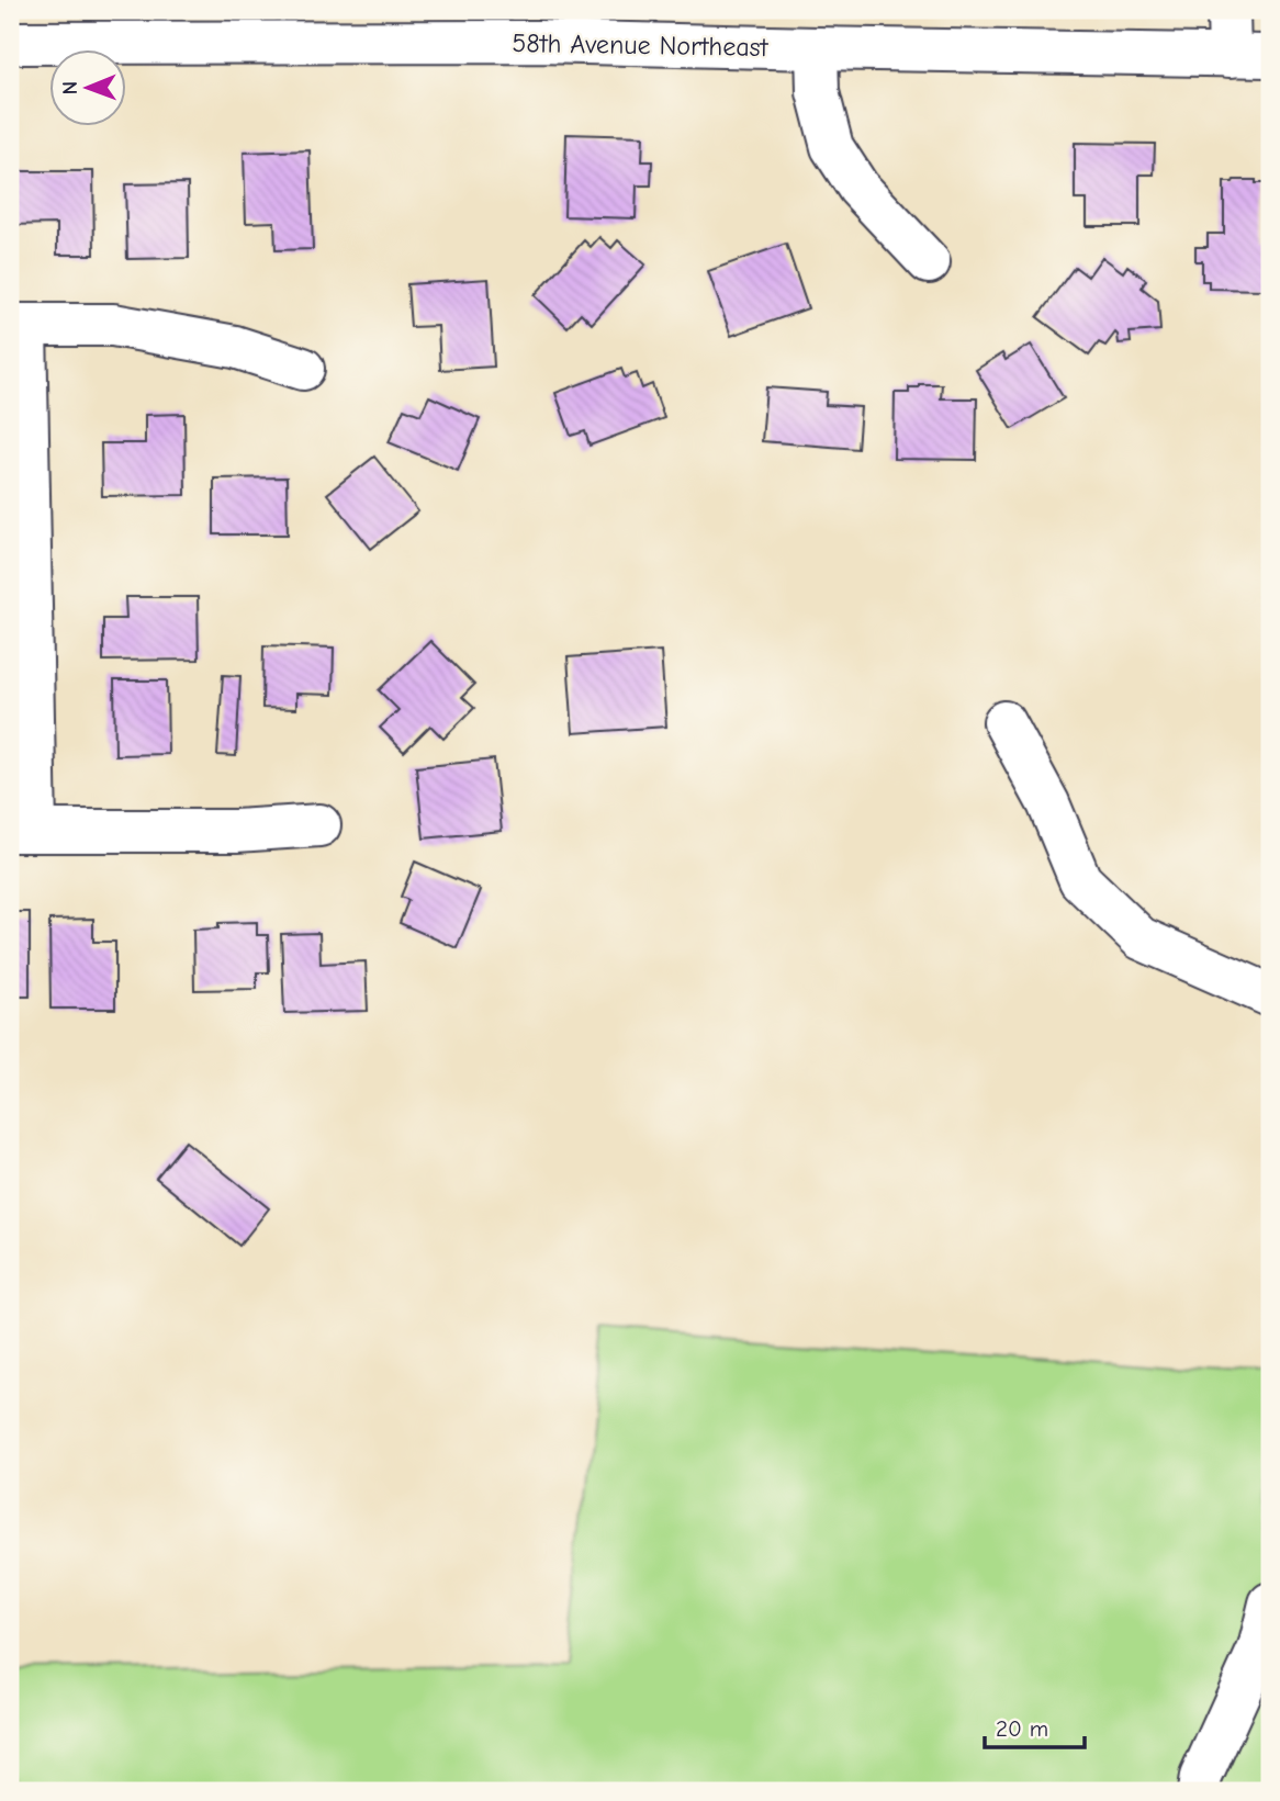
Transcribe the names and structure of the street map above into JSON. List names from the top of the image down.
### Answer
{
  "streets": {
    "street": ["58th Avenue Northeast"]
  },
  "scale_bar": "20 m",
  "north": "left"
}
